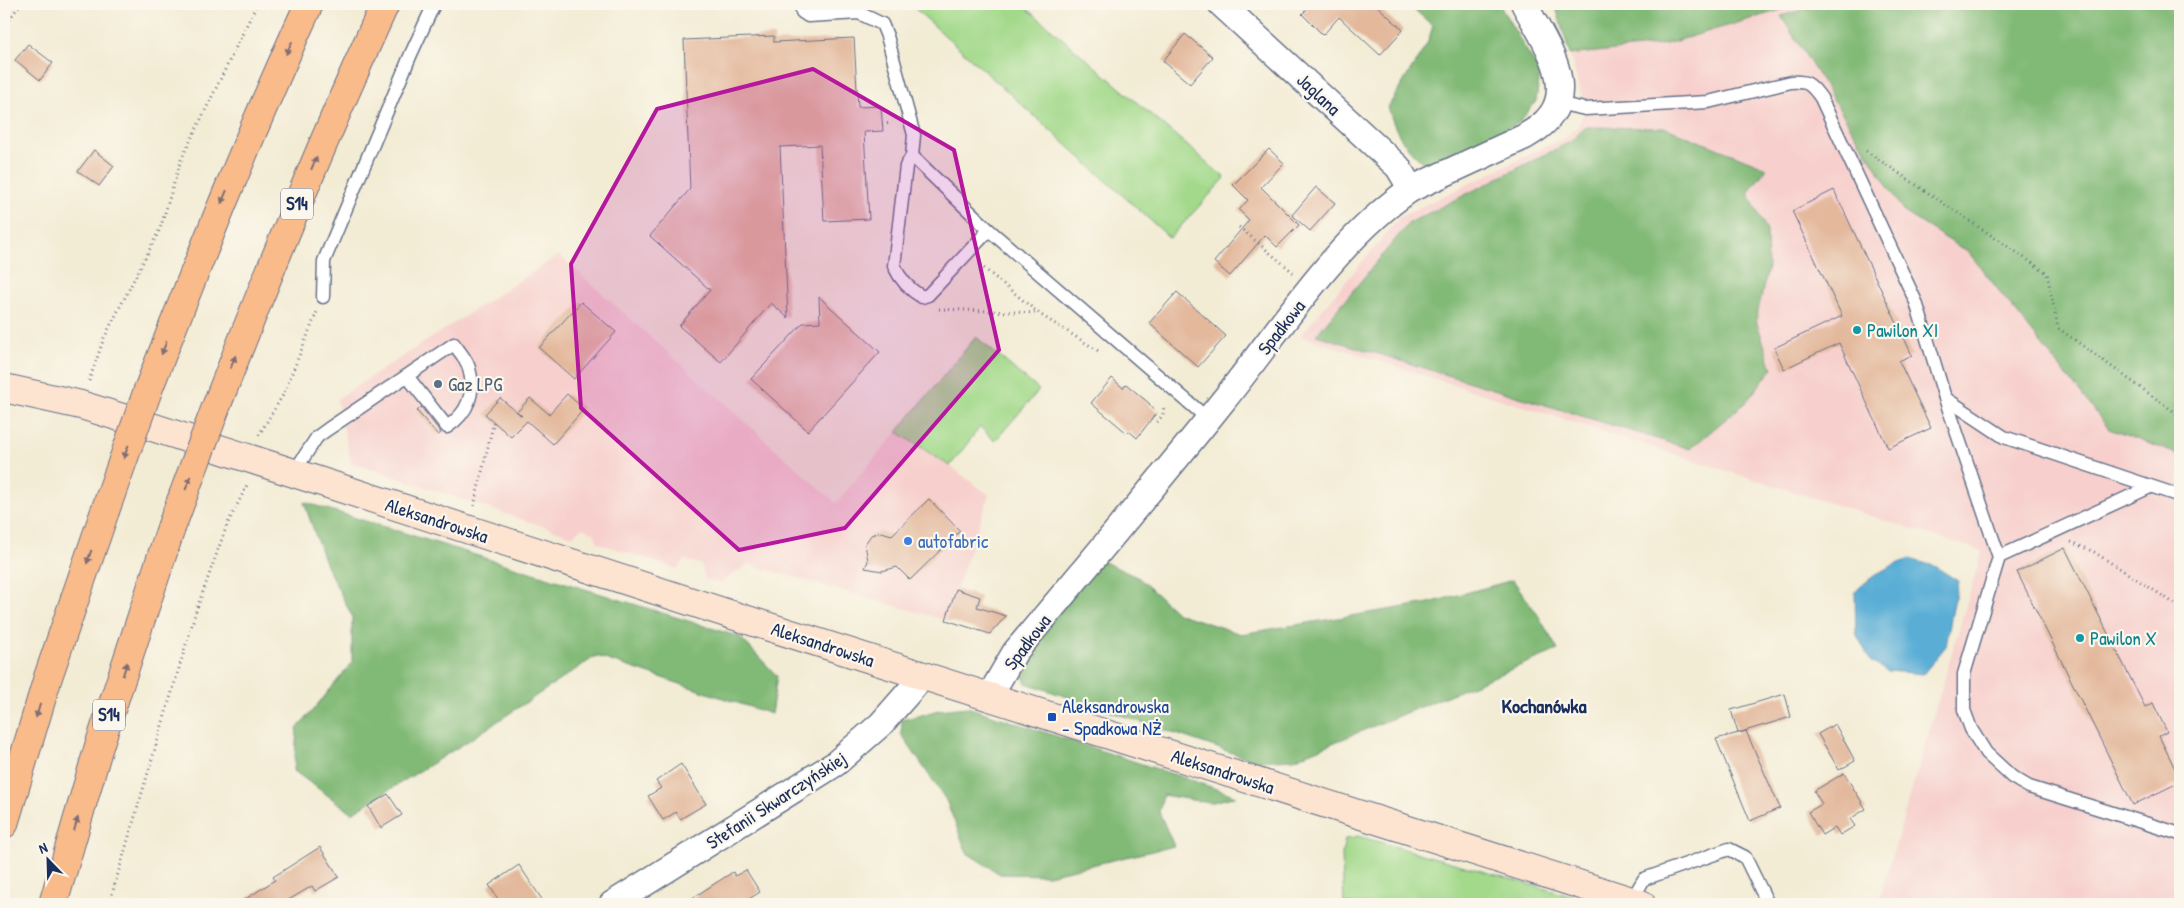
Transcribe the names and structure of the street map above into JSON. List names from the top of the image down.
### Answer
{
  "streets": {
    "highway": ["S14"],
    "main road": ["Aleksandrowska"],
    "street": ["Jaglana", "Spadkowa", "Stefanii Skwarczyńskiej"]
  },
  "crossings": [
    ["Jaglana", "Spadkowa"],
    ["Spadkowa", "Aleksandrowska"],
    ["Aleksandrowska", "Stefanii Skwarczyńskiej"]
  ],
  "districts": ["Kochanówka"],
  "places": {
    "other": [
      "Pawilon XI",
      "Gaz LPG",
      "autofabric",
      "Pawilon X"
    ],
    "transit": ["Aleksandrowska - Spadkowa NŻ"]
  },
  "north": "top left"
}
